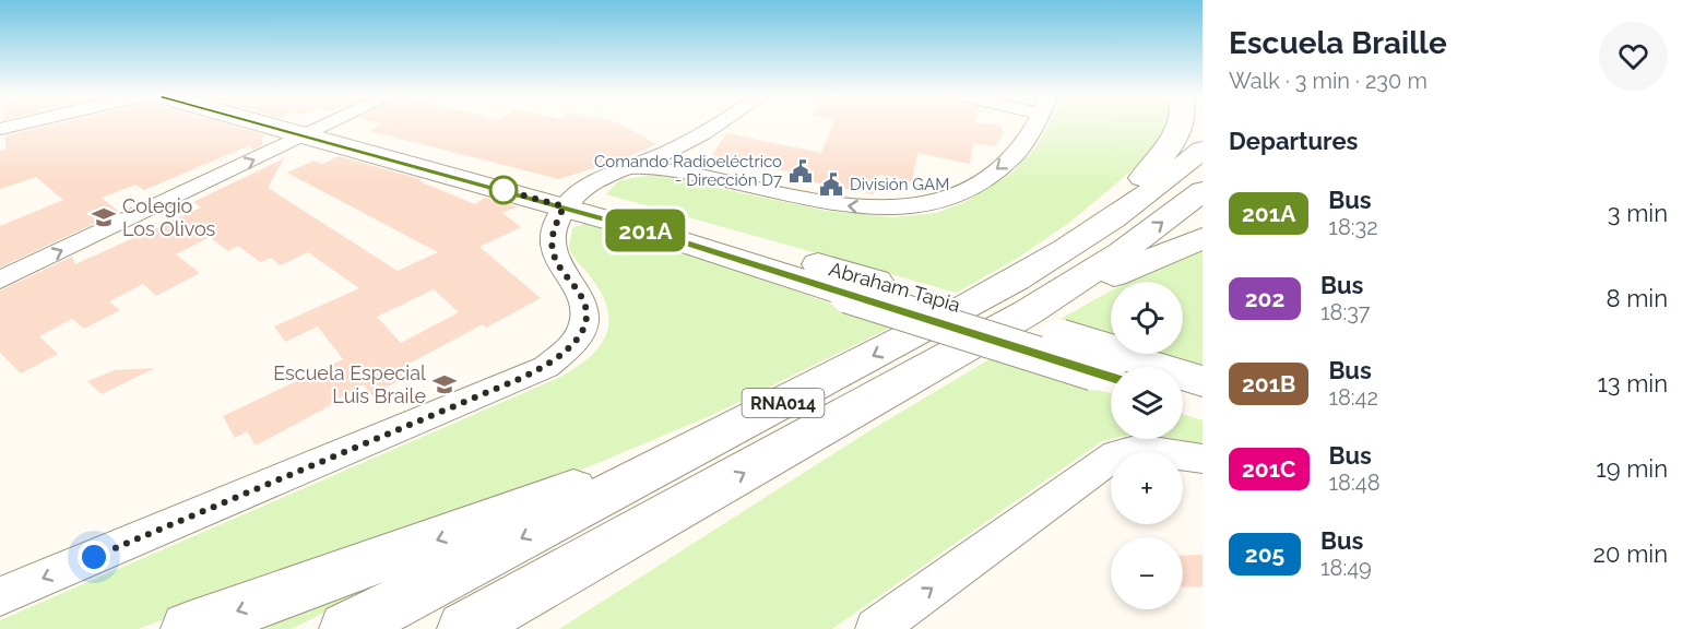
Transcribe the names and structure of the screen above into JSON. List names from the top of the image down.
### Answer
{
  "streets": {
    "main road": ["Abraham Tapia", "RNA014"]
  },
  "places": {
    "public building": ["Comando Radioeléctrico - Dirección D7", "División GAM"],
    "school or university": ["Colegio Los Olivos", "Escuela Especial Luis Braile"]
  },
  "lines": ["bus line 201A"],
  "page": {
    "on_map": "201A",
    "heading": [
      ["Escuela Braille", "Walk · 3 min · 230 m"],
      "Departures"
    ],
    "list": [
      {
        "mark": "201A",
        "name": "Bus",
        "note": "18:32",
        "value": "3 min"
      },
      {
        "mark": "202",
        "name": "Bus",
        "note": "18:37",
        "value": "8 min"
      },
      {
        "mark": "201B",
        "name": "Bus",
        "note": "18:42",
        "value": "13 min"
      },
      {
        "mark": "201C",
        "name": "Bus",
        "note": "18:48",
        "value": "19 min"
      },
      {
        "mark": "205",
        "name": "Bus",
        "note": "18:49",
        "value": "20 min"
      }
    ],
    "map_buttons": ["+", "−"]
  }
}
